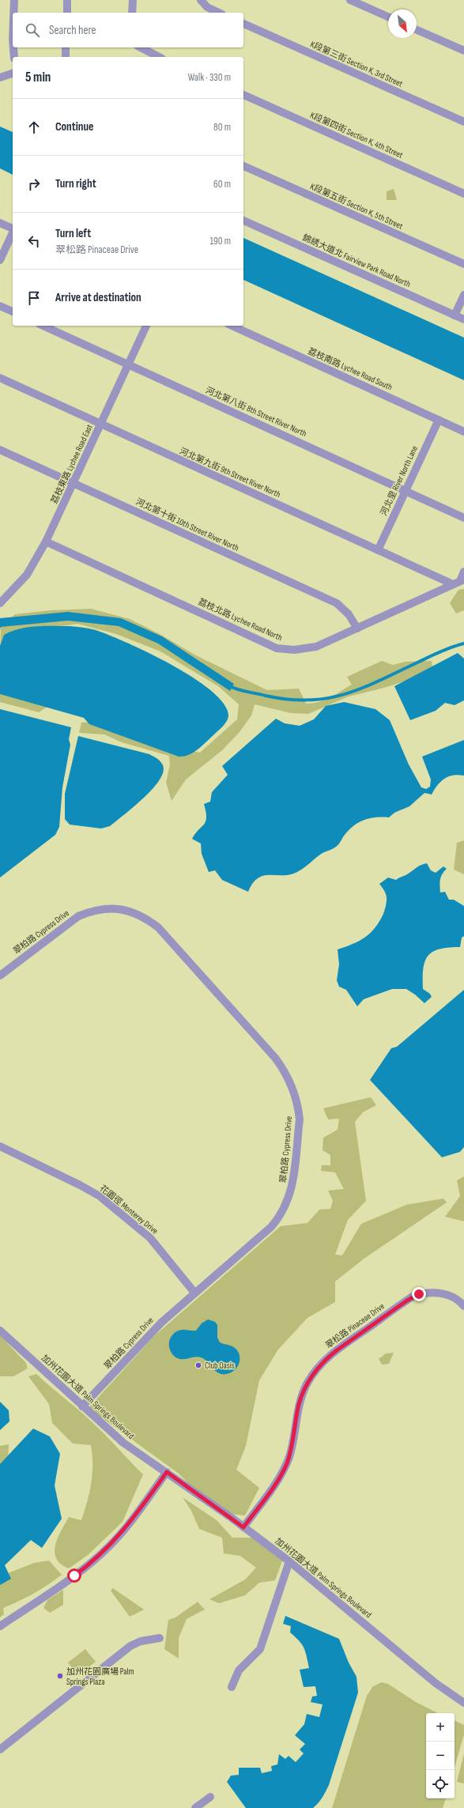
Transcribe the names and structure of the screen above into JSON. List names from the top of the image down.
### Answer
{
  "streets": {
    "street": [
      "K段第三街 Section K, 3rd Street",
      "K段第四街 Section K, 4th Street",
      "K段第五街 Section K, 5th Street",
      "錦綉大道北 Fairview Park Road North",
      "荔枝南路 Lychee Road South",
      "河北第八街 8th Street River North",
      "荔枝東路 Lychee Road East",
      "河北第九街 9th Street River North",
      "河北里 River North Lane",
      "河北第十街 10th Street River North",
      "荔枝北路 Lychee Road North",
      "翠柏路 Cypress Drive",
      "花園徑 Monterey Drive",
      "翠松路 Pinaceae Drive",
      "加州花園大道 Palm Springs Boulevard"
    ]
  },
  "crossings": [
    ["荔枝南路 Lychee Road South", "河北里 River North Lane"],
    ["河北第八街 8th Street River North", "荔枝東路 Lychee Road East"],
    ["河北第八街 8th Street River North", "河北里 River North Lane"],
    ["荔枝東路 Lychee Road East", "河北第九街 9th Street River North"],
    ["荔枝東路 Lychee Road East", "河北第十街 10th Street River North"],
    ["荔枝東路 Lychee Road East", "荔枝北路 Lychee Road North"],
    ["河北第九街 9th Street River North", "河北里 River North Lane"],
    ["河北第九街 9th Street River North", "荔枝北路 Lychee Road North"],
    ["河北第十街 10th Street River North", "荔枝北路 Lychee Road North"],
    ["翠柏路 Cypress Drive", "花園徑 Monterey Drive"],
    ["翠柏路 Cypress Drive", "加州花園大道 Palm Springs Boulevard"],
    ["翠松路 Pinaceae Drive", "加州花園大道 Palm Springs Boulevard"]
  ],
  "places": ["Club Oasis", "加州花園廣場 Palm Springs Plaza"],
  "north": "bottom right",
  "page": {
    "search": "Search here",
    "heading": ["5 min", "Walk · 330 m"],
    "list": [
      ["Continue", "80 m"],
      ["Turn right", "60 m"],
      ["Turn left", "翠松路 Pinaceae Drive", "190 m"],
      "Arrive at destination"
    ],
    "map_buttons": ["+", "−"]
  }
}
